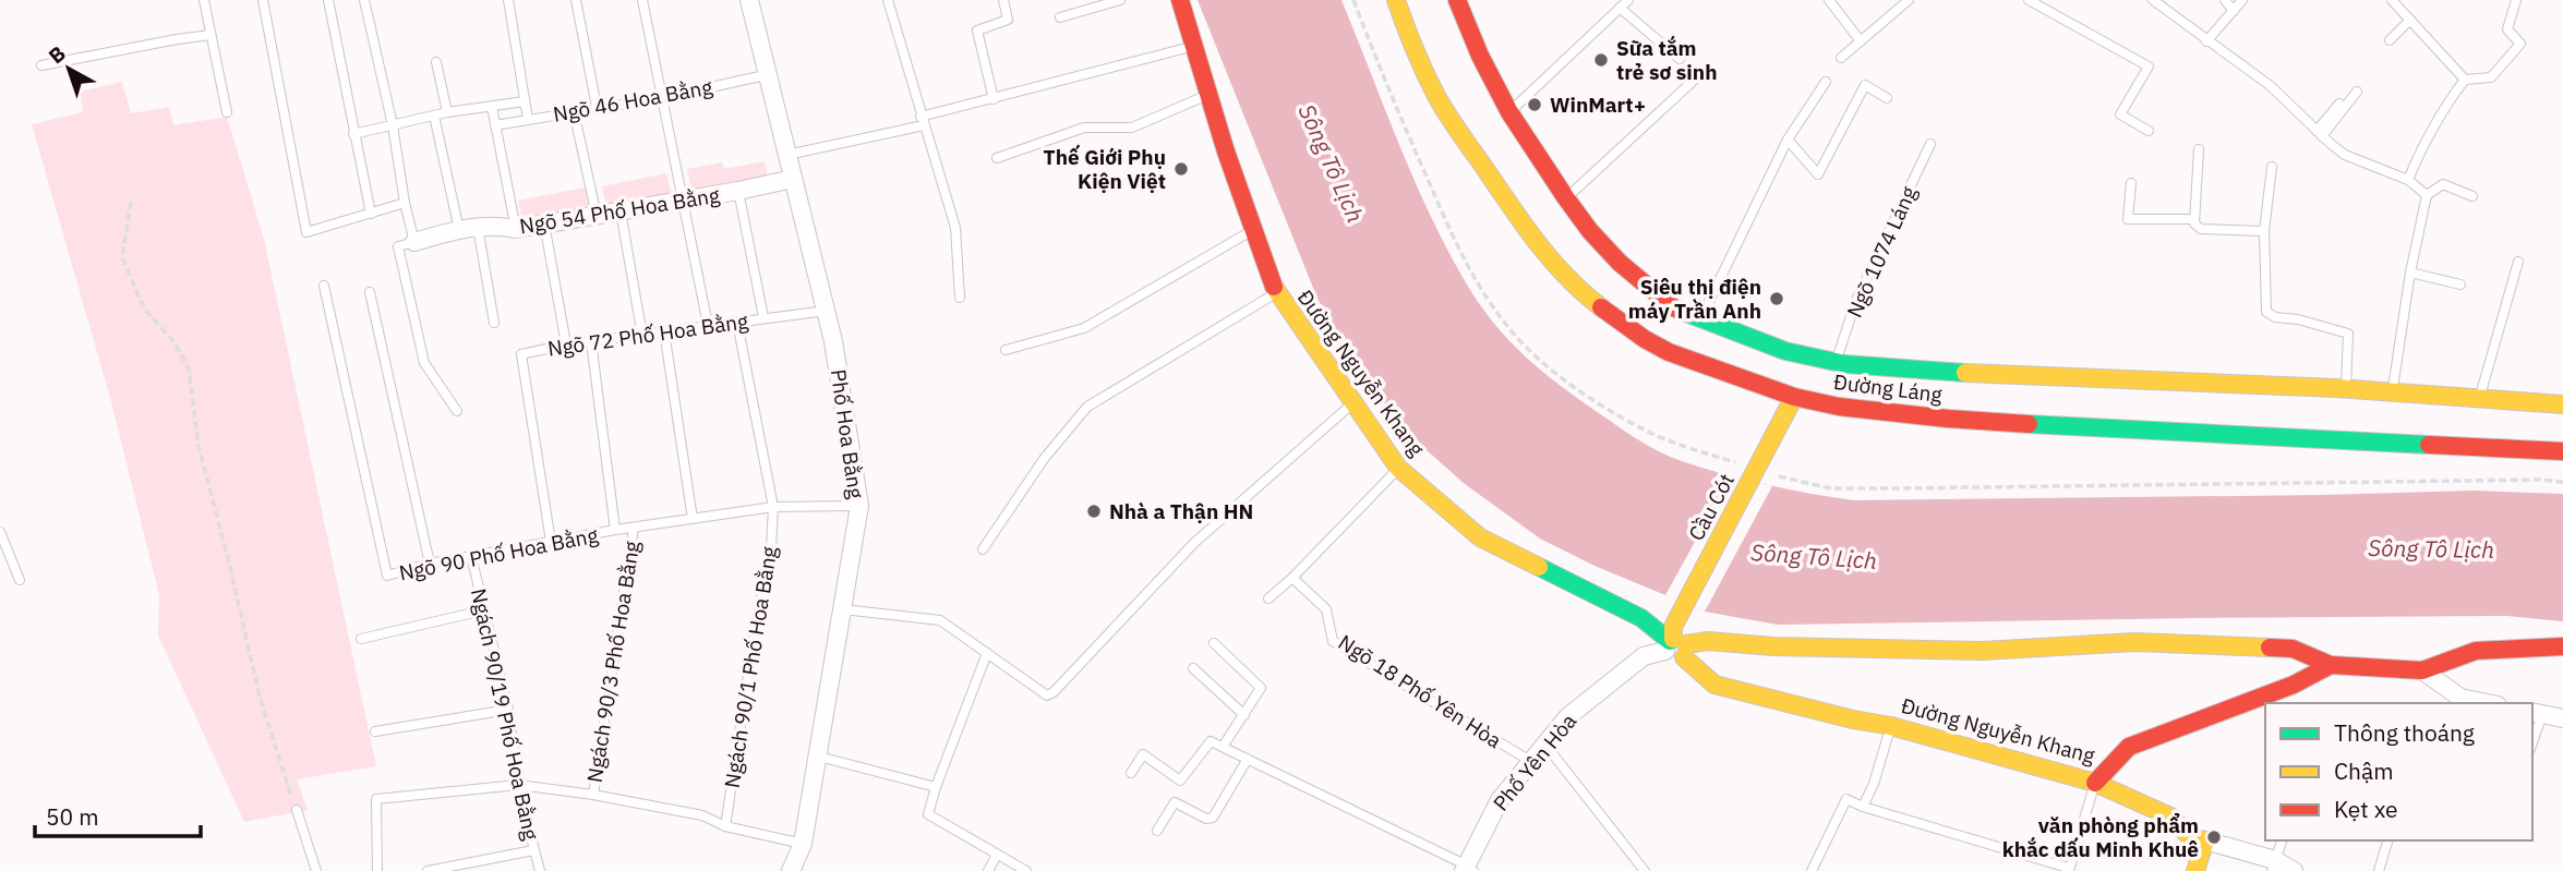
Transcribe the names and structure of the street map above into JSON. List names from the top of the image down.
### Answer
{
  "streets": {
    "main road": ["Đường Nguyễn Khang", "Đường Láng", "Cầu Cót"],
    "street": ["Ngõ 54 Phố Hoa Bằng", "Phố Hoa Bằng", "Phố Yên Hòa"],
    "lane": [
      "Ngõ 46 Hoa Bằng",
      "Ngõ 1074 Láng",
      "Ngõ 72 Phố Hoa Bằng",
      "Ngõ 90 Phố Hoa Bằng",
      "Ngách 90/3 Phố Hoa Bằng",
      "Ngách 90/1 Phố Hoa Bằng",
      "Ngõ 18 Phố Yên Hòa",
      "Ngách 90/19 Phố Hoa Bằng"
    ]
  },
  "crossings": [
    ["Ngõ 46 Hoa Bằng", "Phố Hoa Bằng"],
    ["Ngõ 54 Phố Hoa Bằng", "Phố Hoa Bằng"],
    ["Ngõ 1074 Láng", "Đường Láng"],
    ["Ngõ 72 Phố Hoa Bằng", "Phố Hoa Bằng"],
    ["Ngõ 72 Phố Hoa Bằng", "Ngõ 90 Phố Hoa Bằng"],
    ["Ngõ 72 Phố Hoa Bằng", "Ngách 90/1 Phố Hoa Bằng"],
    ["Đường Nguyễn Khang", "Cầu Cót"],
    ["Đường Nguyễn Khang", "Phố Yên Hòa"],
    ["Đường Láng", "Cầu Cót"],
    ["Phố Hoa Bằng", "Ngõ 90 Phố Hoa Bằng"],
    ["Cầu Cót", "Phố Yên Hòa"],
    ["Ngõ 90 Phố Hoa Bằng", "Ngách 90/3 Phố Hoa Bằng"],
    ["Ngõ 90 Phố Hoa Bằng", "Ngách 90/1 Phố Hoa Bằng"],
    ["Ngõ 90 Phố Hoa Bằng", "Ngách 90/19 Phố Hoa Bằng"],
    ["Ngõ 18 Phố Yên Hòa", "Phố Yên Hòa"]
  ],
  "water": ["Sông Tô Lịch"],
  "places": [
    "Sữa tắm trẻ sơ sinh",
    "WinMart+",
    "Thế Giới Phụ Kiện Việt",
    "Siêu thị điện máy Trần Anh",
    "Nhà a Thận HN",
    "văn phòng phẩm khắc dấu Minh Khuê"
  ],
  "legend": ["Thông thoáng", "Chậm", "Kẹt xe"],
  "scale_bar": "50 m",
  "north": "top left"
}
